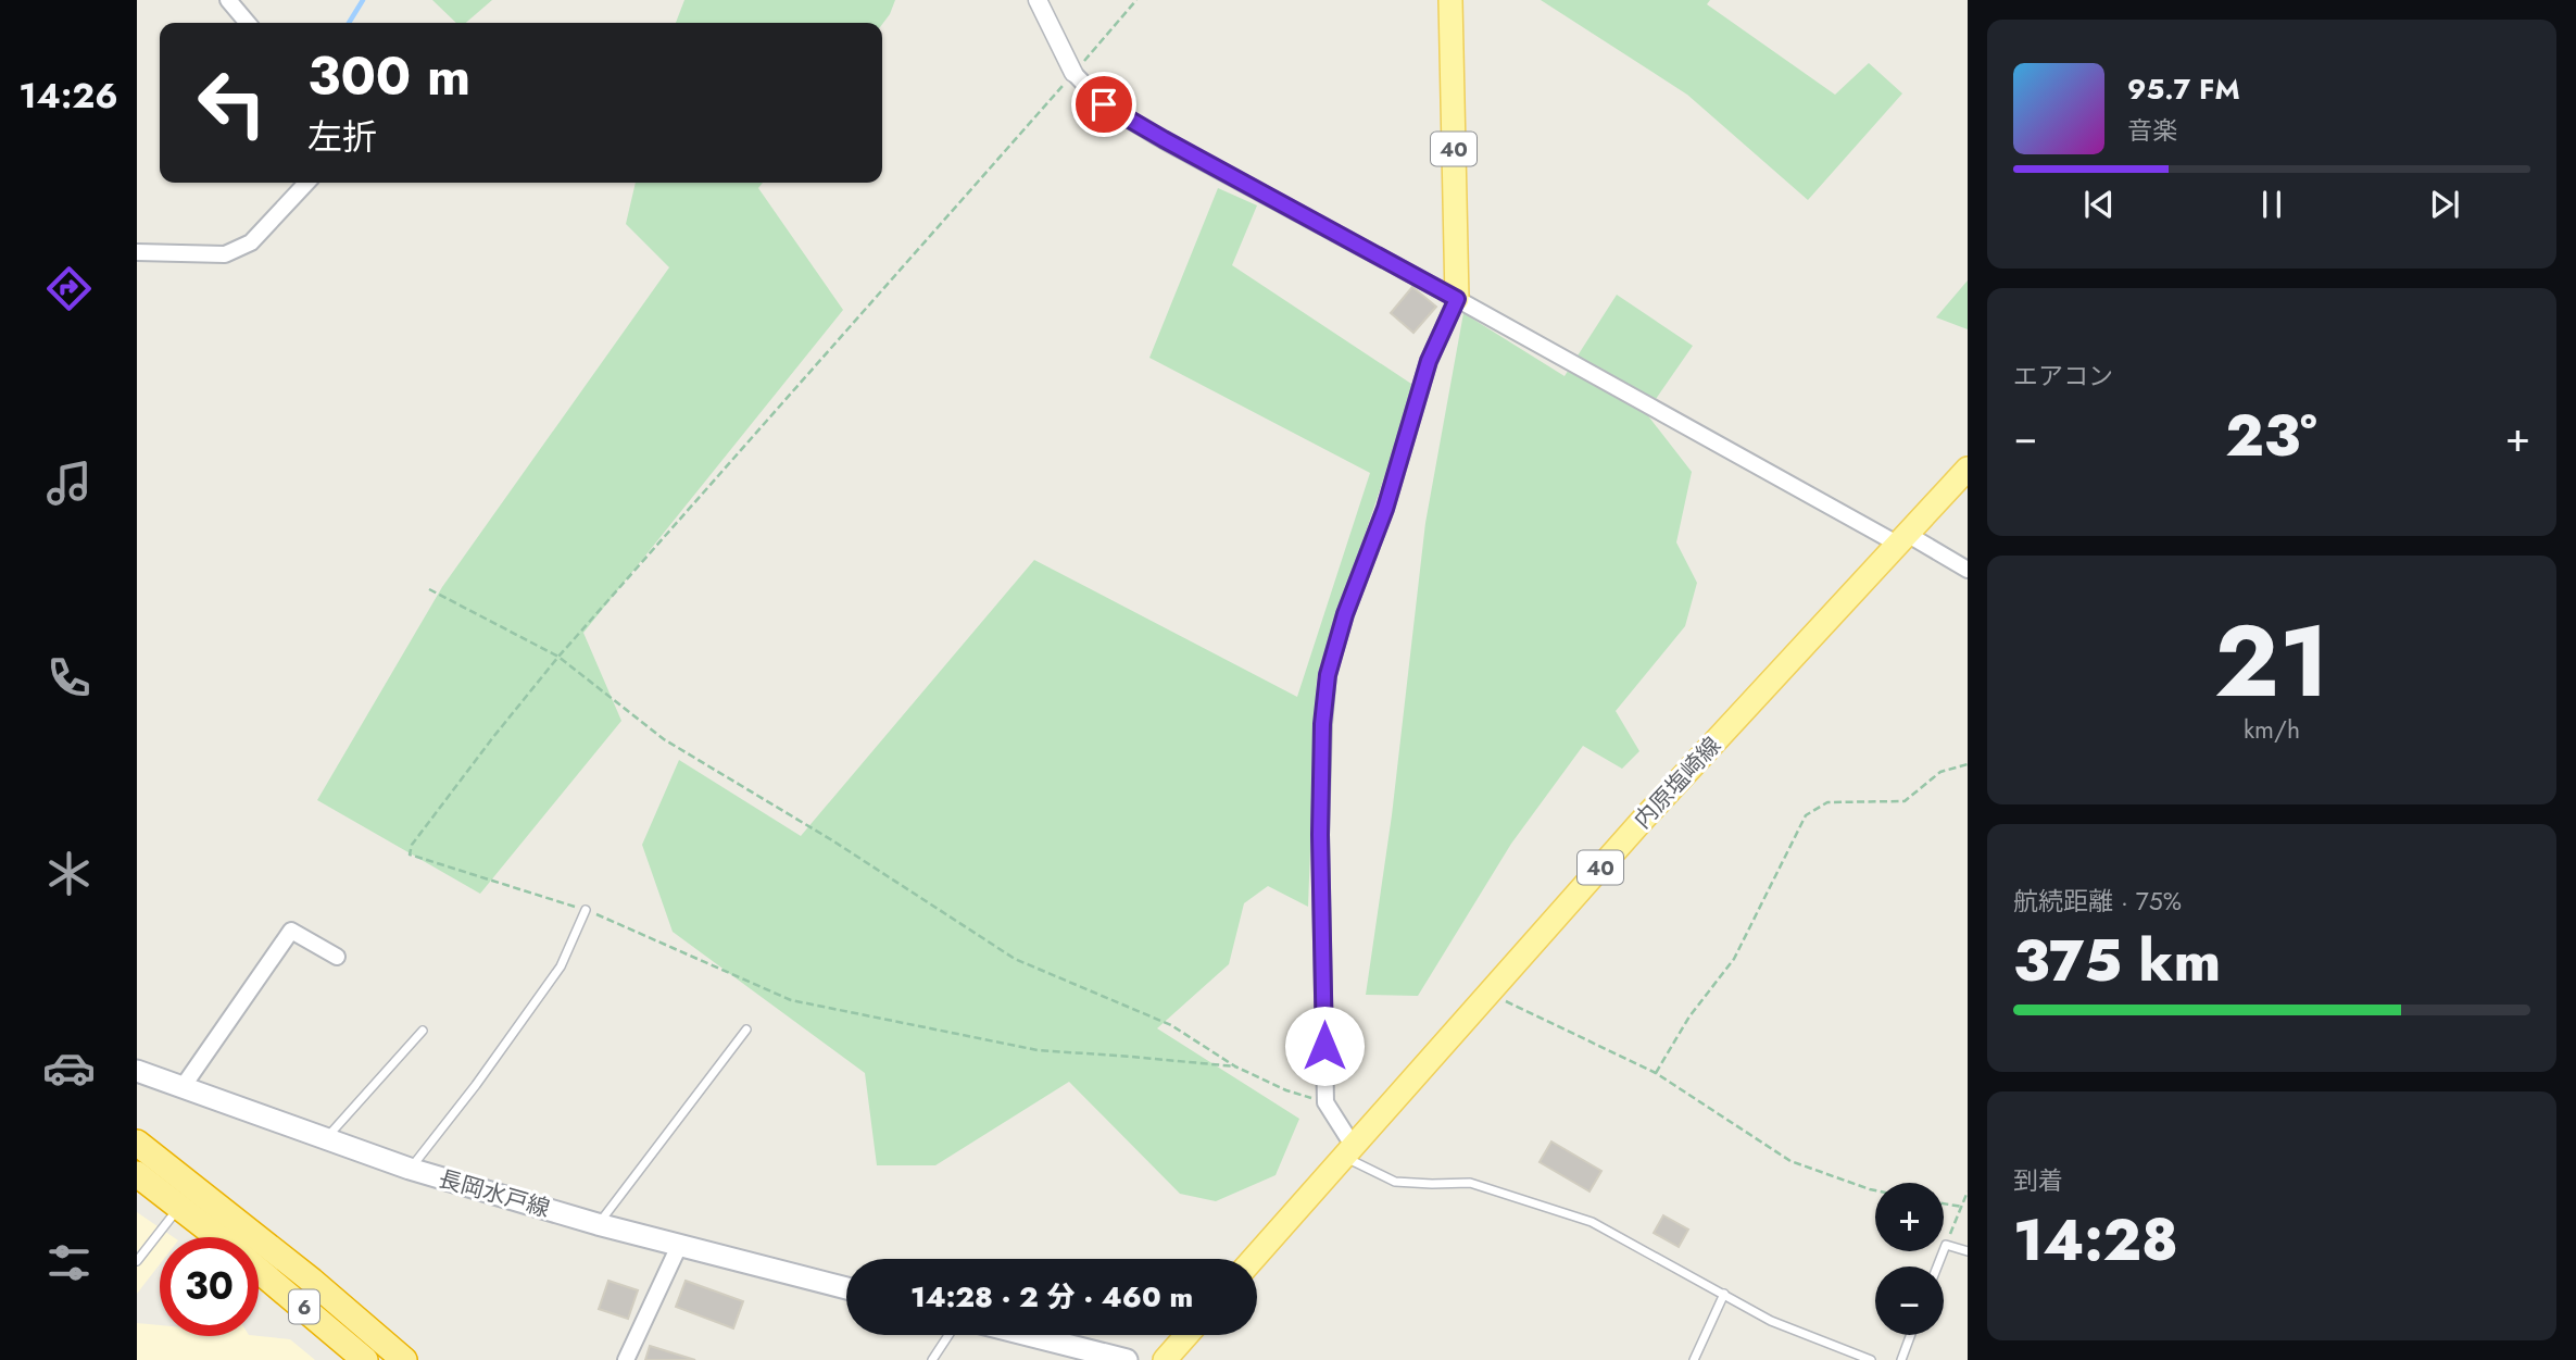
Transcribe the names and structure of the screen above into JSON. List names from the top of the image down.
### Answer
{
  "streets": {
    "highway": ["6"],
    "main road": ["40", "内原塩崎線", "長岡水戸線"]
  },
  "page": {
    "tabs": "14:26",
    "turn": ["300 m", "左折"],
    "song": ["95.7 FM", "音楽"],
    "tile": [
      "エアコン",
      ["21", "km/h"],
      ["航続距離 · 75%", "375 km"],
      ["到着", "14:28"]
    ],
    "heat": ["−", "23°", "+"],
    "map_buttons": ["+", "−"],
    "limit": "30",
    "trip": "14:28 · 2 分 · 460 m"
  }
}
